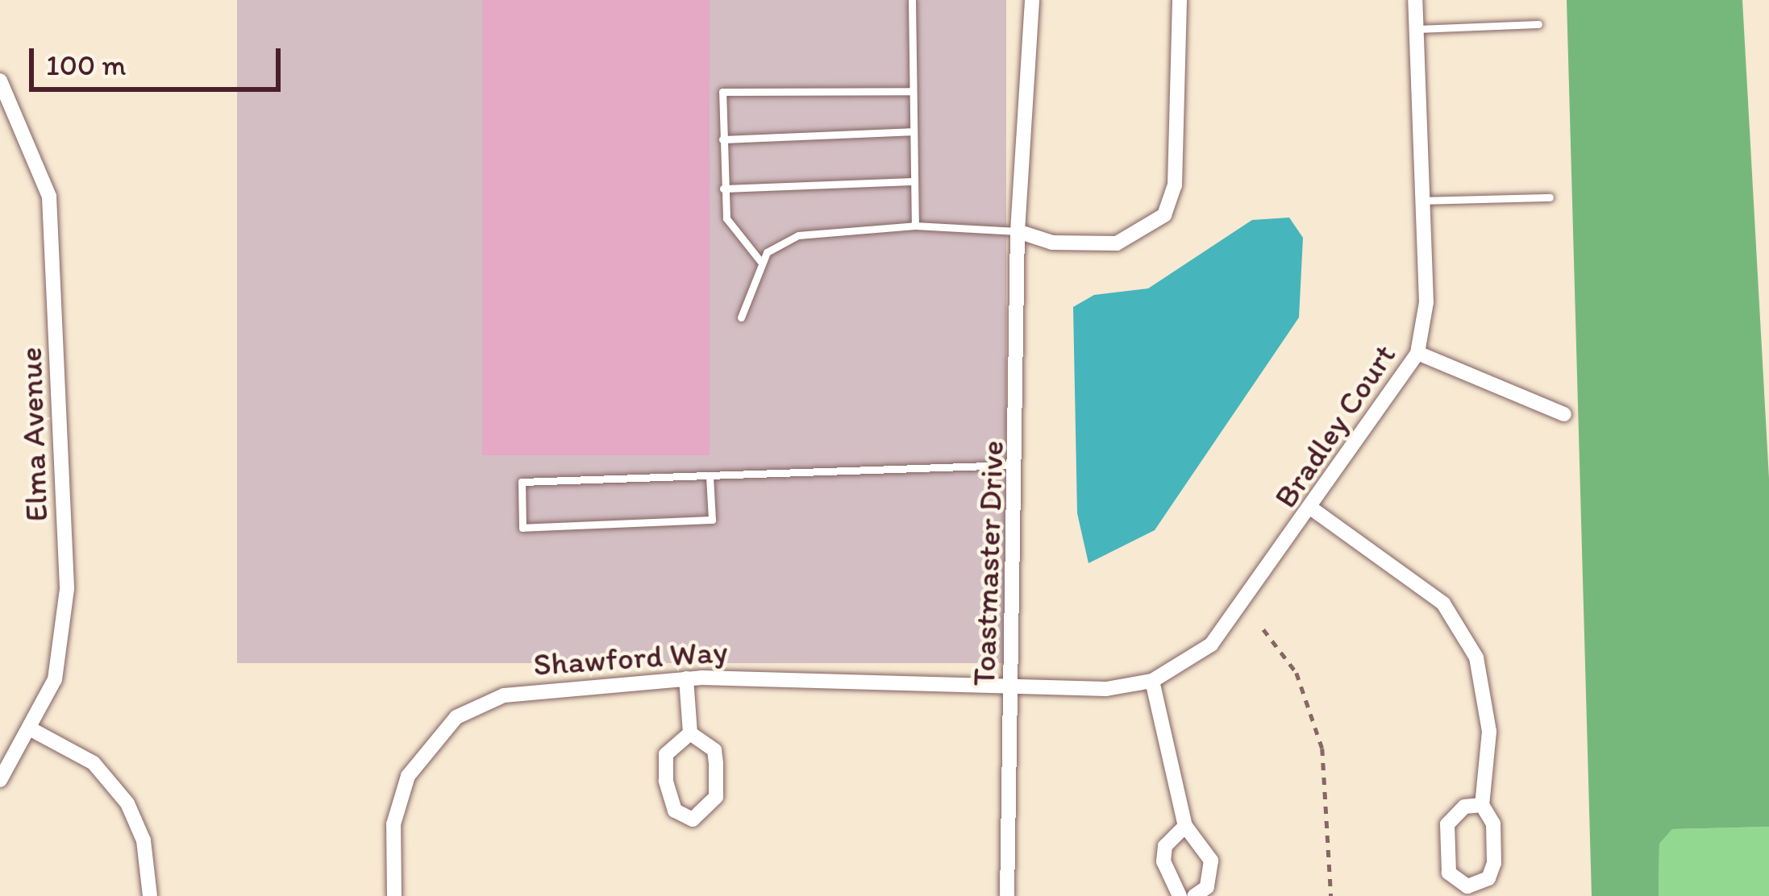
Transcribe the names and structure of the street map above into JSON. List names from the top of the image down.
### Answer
{
  "streets": {
    "street": [
      "Bradley Court",
      "Elma Avenue",
      "Toastmaster Drive",
      "Shawford Way"
    ]
  },
  "crossings": [
    ["Bradley Court", "Toastmaster Drive"],
    ["Bradley Court", "Shawford Way"],
    ["Toastmaster Drive", "Shawford Way"]
  ],
  "scale_bar": "100 m"
}
